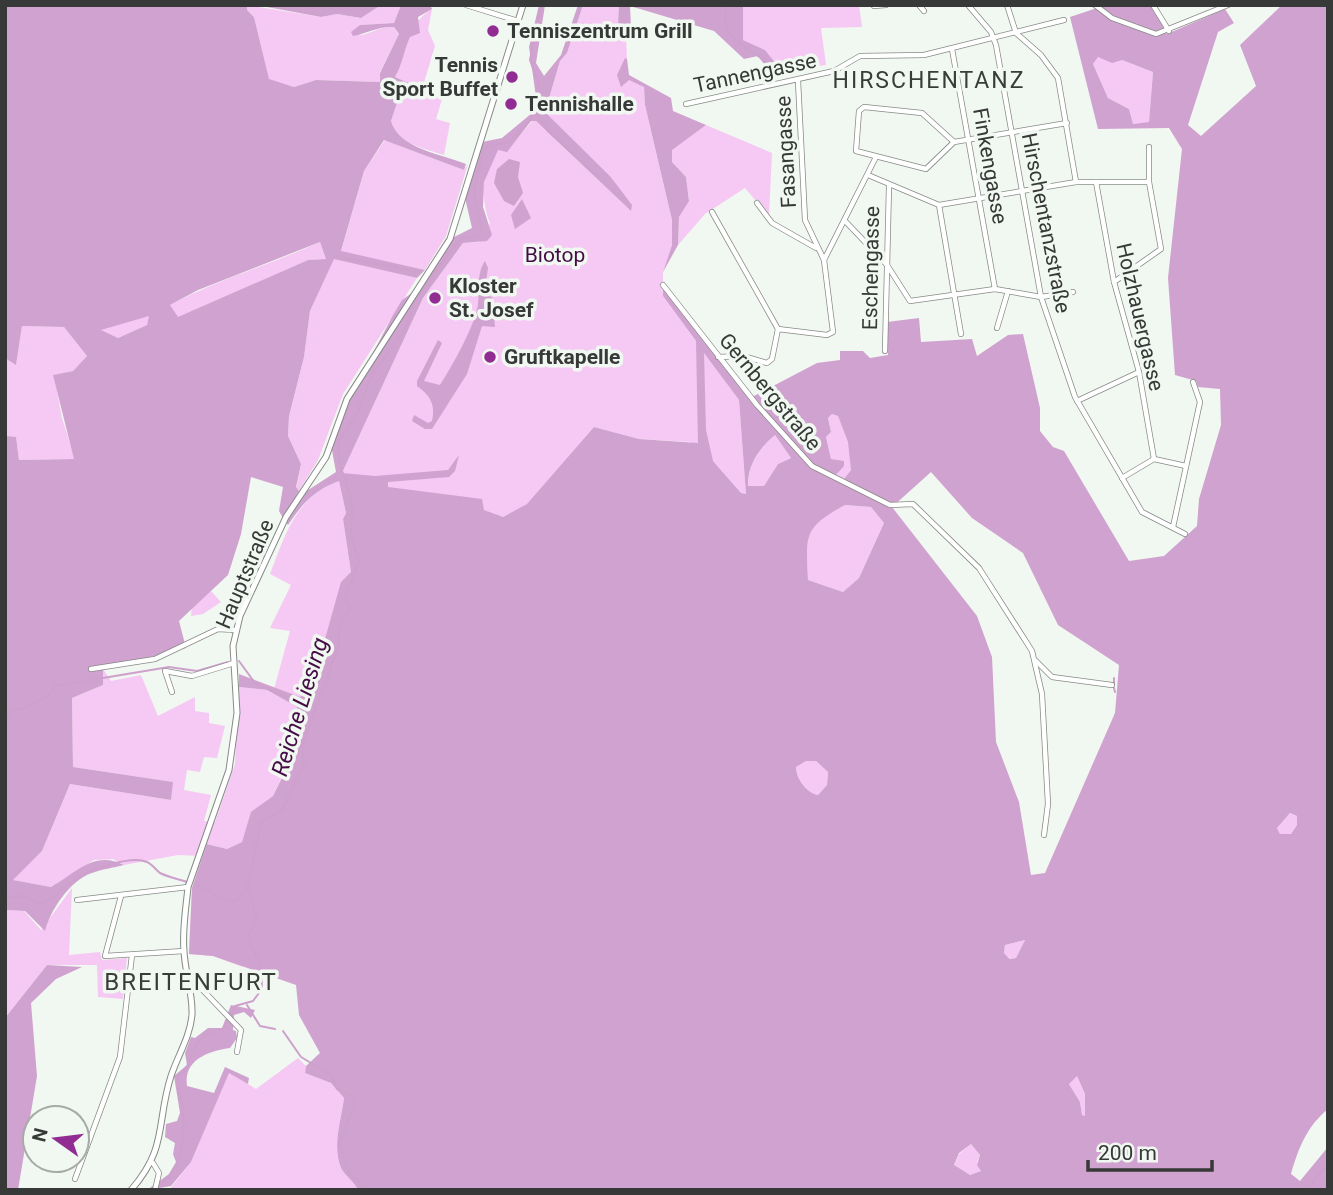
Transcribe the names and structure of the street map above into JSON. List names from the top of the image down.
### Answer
{
  "streets": {
    "main road": ["Hauptstraße"],
    "street": [
      "Tannengasse",
      "Fasangasse",
      "Finkengasse",
      "Hirschentanzstraße",
      "Eschengasse",
      "Holzhauergasse",
      "Gernbergstraße"
    ]
  },
  "crossings": [
    ["Tannengasse", "Fasangasse"],
    ["Tannengasse", "Finkengasse"],
    ["Tannengasse", "Hirschentanzstraße"]
  ],
  "districts": ["HIRSCHENTANZ", "BREITENFURT"],
  "water": ["Reiche Liesing"],
  "parks": ["Biotop"],
  "places": [
    "Tenniszentrum Grill",
    "Tennis Sport Buffet",
    "Tennishalle",
    "Kloster St. Josef",
    "Gruftkapelle"
  ],
  "scale_bar": "200 m",
  "north": "left"
}
